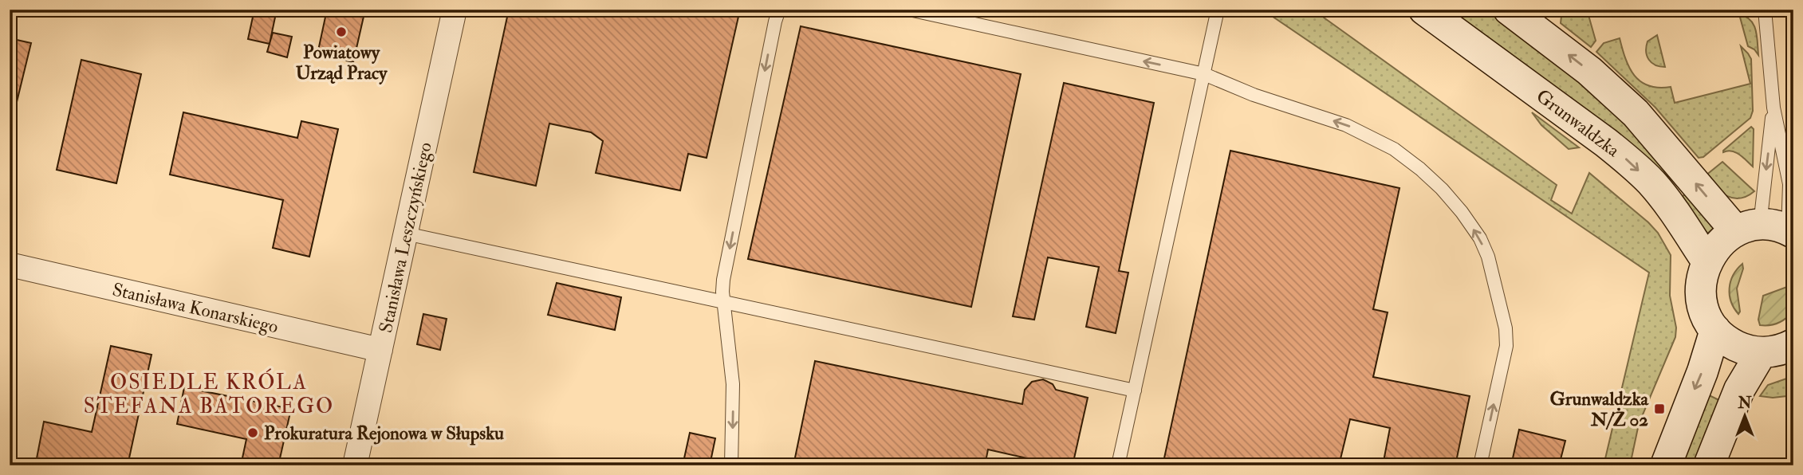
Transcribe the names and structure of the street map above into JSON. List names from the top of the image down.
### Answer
{
  "streets": {
    "street": ["Grunwaldzka", "Stanisława Leszczyńskiego", "Stanisława Konarskiego"]
  },
  "crossings": [
    ["Stanisława Leszczyńskiego", "Stanisława Konarskiego"]
  ],
  "districts": ["OSIEDLE KRÓLA STEFANA BATOREGO"],
  "places": {
    "other": ["Powiatowy Urząd Pracy", "Prokuratura Rejonowa w Słupsku"],
    "transit": ["Grunwaldzka N/Ż 02"]
  },
  "north": "top"
}
